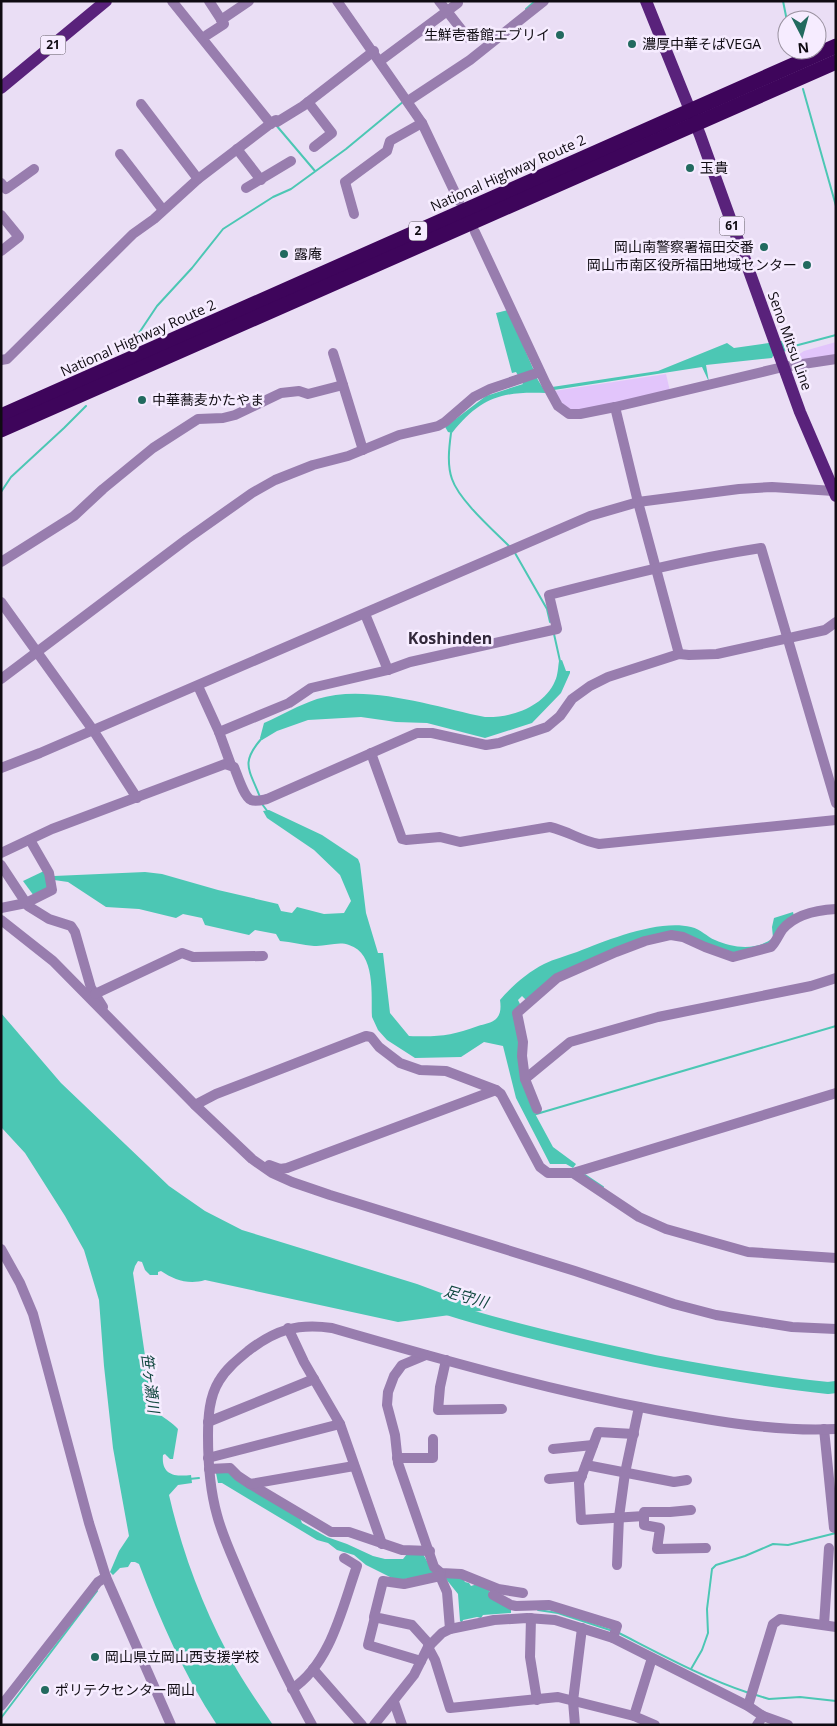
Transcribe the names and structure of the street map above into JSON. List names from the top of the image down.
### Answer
{
  "streets": {
    "highway": ["National Highway Route 2", "2"],
    "main road": ["21", "61", "Seno Mitsu Line"]
  },
  "crossings": [
    ["National Highway Route 2", "Seno Mitsu Line"]
  ],
  "districts": ["Koshinden"],
  "water": ["足守川", "笹ヶ瀬川"],
  "places": [
    "生鮮壱番館エブリイ",
    "濃厚中華そばVEGA",
    "玉貴",
    "岡山南警察署福田交番",
    "露庵",
    "岡山市南区役所福田地域センター",
    "中華蕎麦かたやま",
    "岡山県立岡山西支援学校",
    "ポリテクセンター岡山"
  ],
  "north": "bottom"
}
